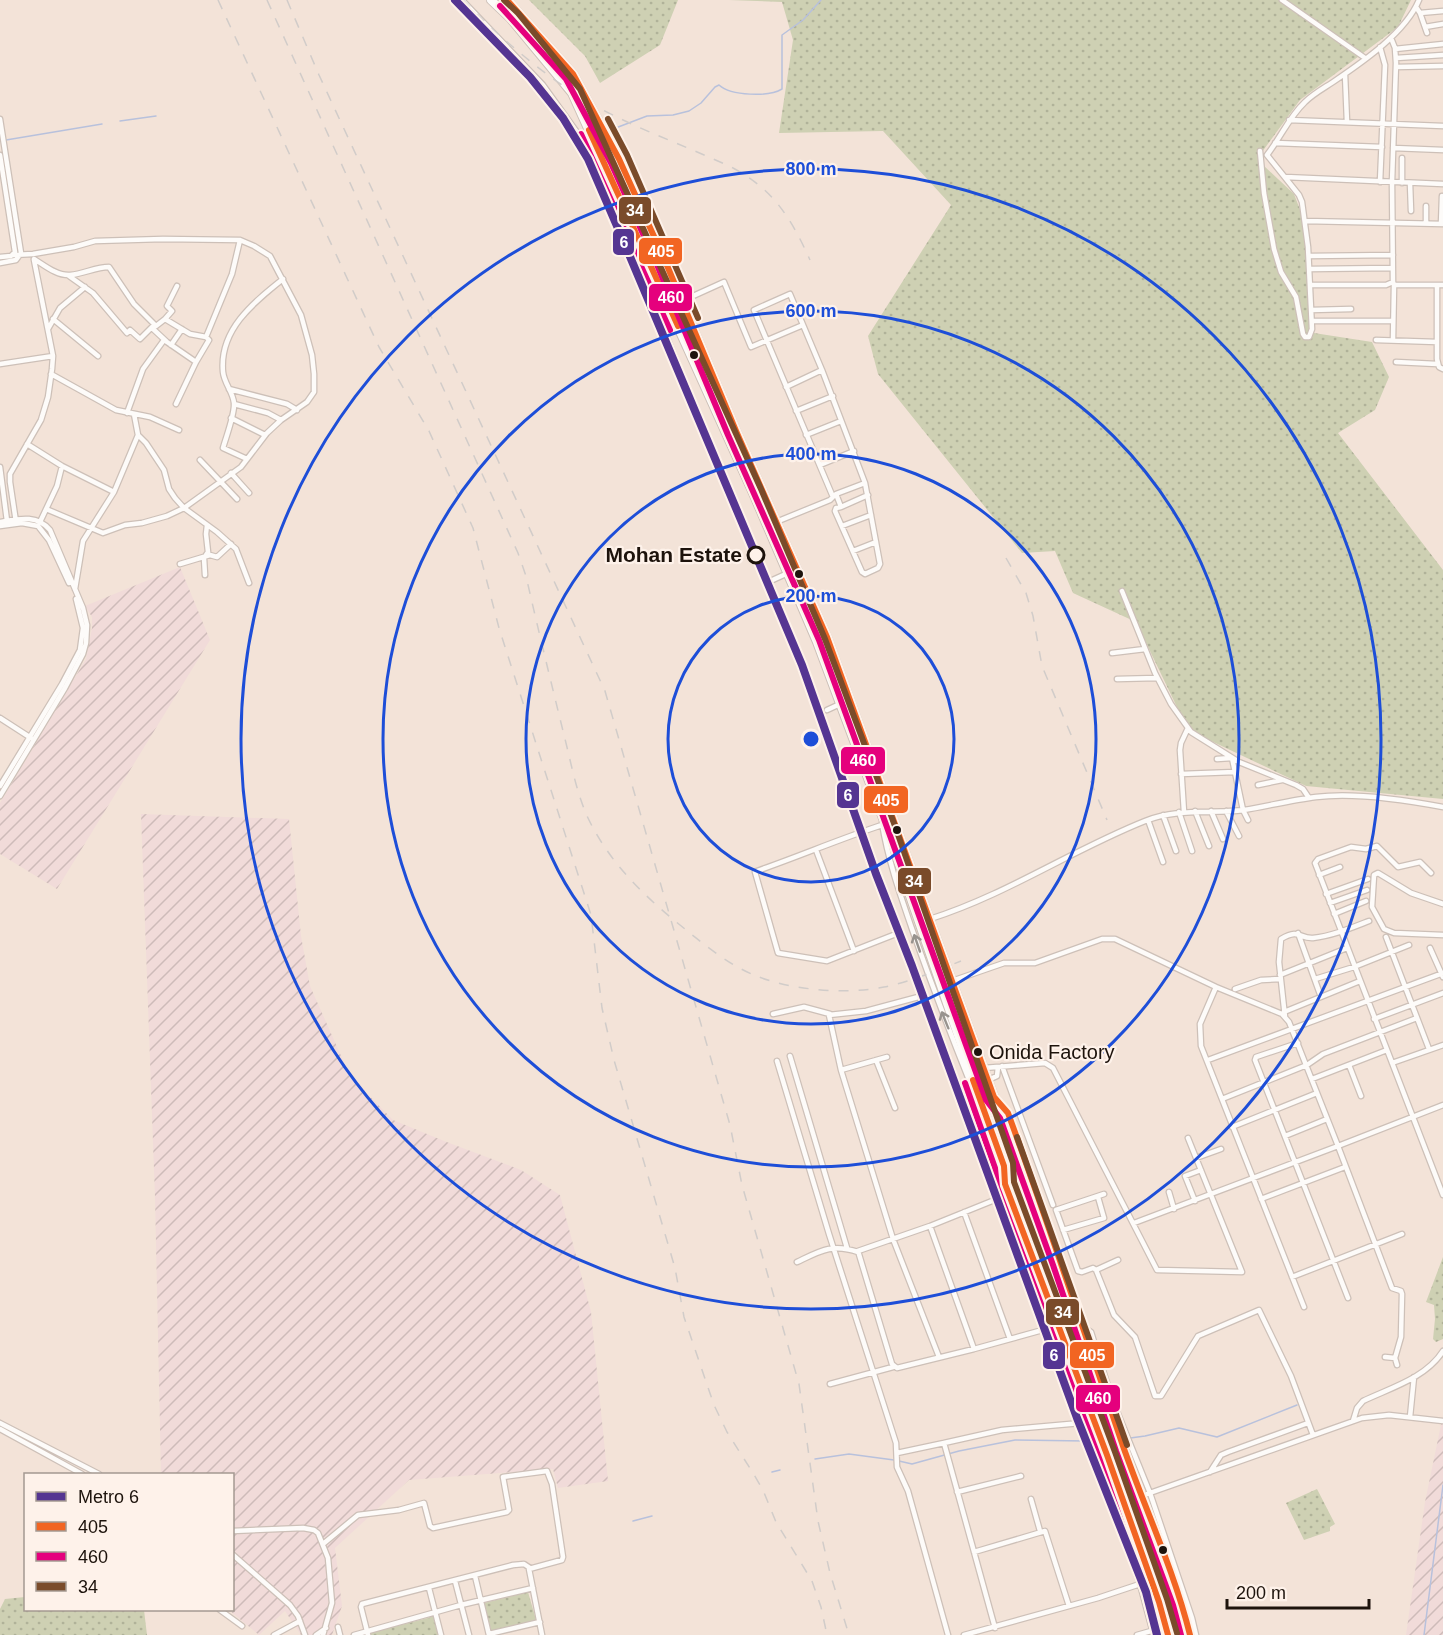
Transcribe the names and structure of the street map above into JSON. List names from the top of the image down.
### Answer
{
  "places": ["Mohan Estate", "Onida Factory"],
  "lines": [
    "metro line 6",
    "transit line 405",
    "transit line 34",
    "transit line 460"
  ],
  "legend": [
    "Metro 6",
    "405",
    "460",
    "34"
  ],
  "scale_bar": "200 m",
  "rings": [
    "800 m",
    "600 m",
    "400 m",
    "200 m"
  ]
}
